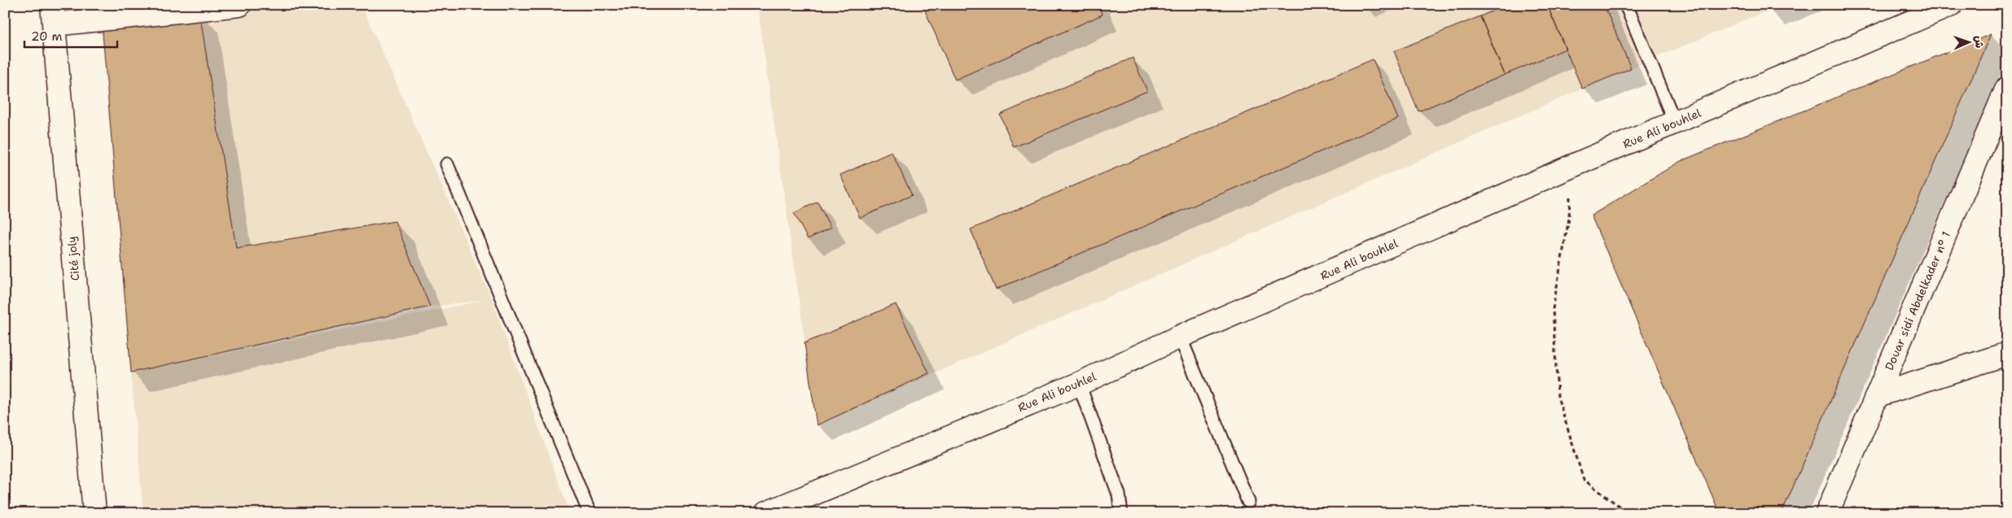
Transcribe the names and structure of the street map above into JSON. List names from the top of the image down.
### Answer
{
  "streets": {
    "street": ["Rue Ali bouhlel", "Cité joly", "Douar sidi Abdelkader n° 1"]
  },
  "scale_bar": "20 m",
  "north": "right"
}
